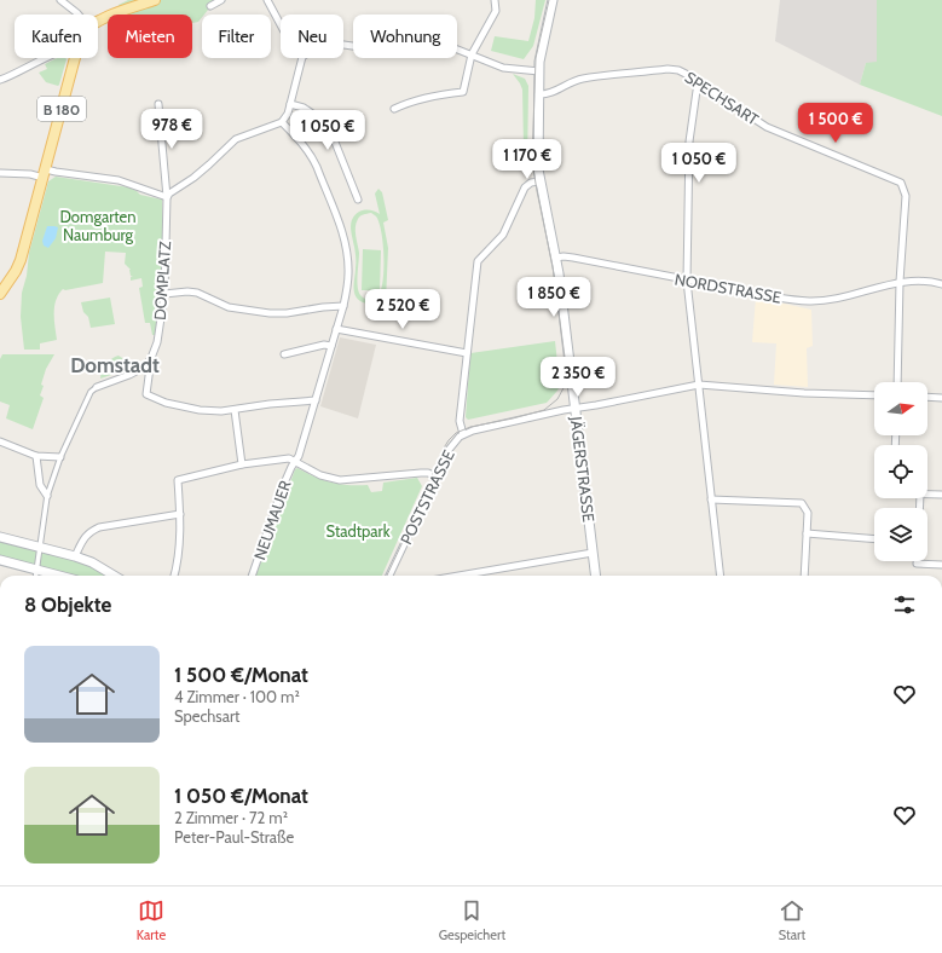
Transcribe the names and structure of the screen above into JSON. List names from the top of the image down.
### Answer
{
  "streets": {
    "main road": ["B 180", "JÄGERSTRASSE"],
    "street": [
      "SPECHSART",
      "DOMPLATZ",
      "NORDSTRASSE",
      "POSTSTRASSE",
      "NEUMAUER"
    ]
  },
  "crossings": [
    ["SPECHSART", "NORDSTRASSE"],
    ["SPECHSART", "JÄGERSTRASSE"],
    ["NORDSTRASSE", "JÄGERSTRASSE"],
    ["JÄGERSTRASSE", "POSTSTRASSE"]
  ],
  "districts": ["Domstadt"],
  "parks": ["Domgarten Naumburg", "Stadtpark"],
  "north": "right",
  "page": {
    "chip": [
      "Kaufen",
      "Mieten",
      "Filter",
      "Neu",
      "Wohnung"
    ],
    "price": [
      "1 500 €",
      "978 €",
      "1 050 €",
      "1 170 €",
      "1 050 €",
      "1 850 €",
      "2 520 €",
      "2 350 €"
    ],
    "heading": "8 Objekte",
    "list": [
      {
        "name": "1 500 €/Monat",
        "note": "4 Zimmer · 100 m² · Spechsart"
      },
      {
        "name": "1 050 €/Monat",
        "note": "2 Zimmer · 72 m² · Peter-Paul-Straße"
      }
    ],
    "tabs": ["Karte", "Gespeichert", "Start"]
  }
}
